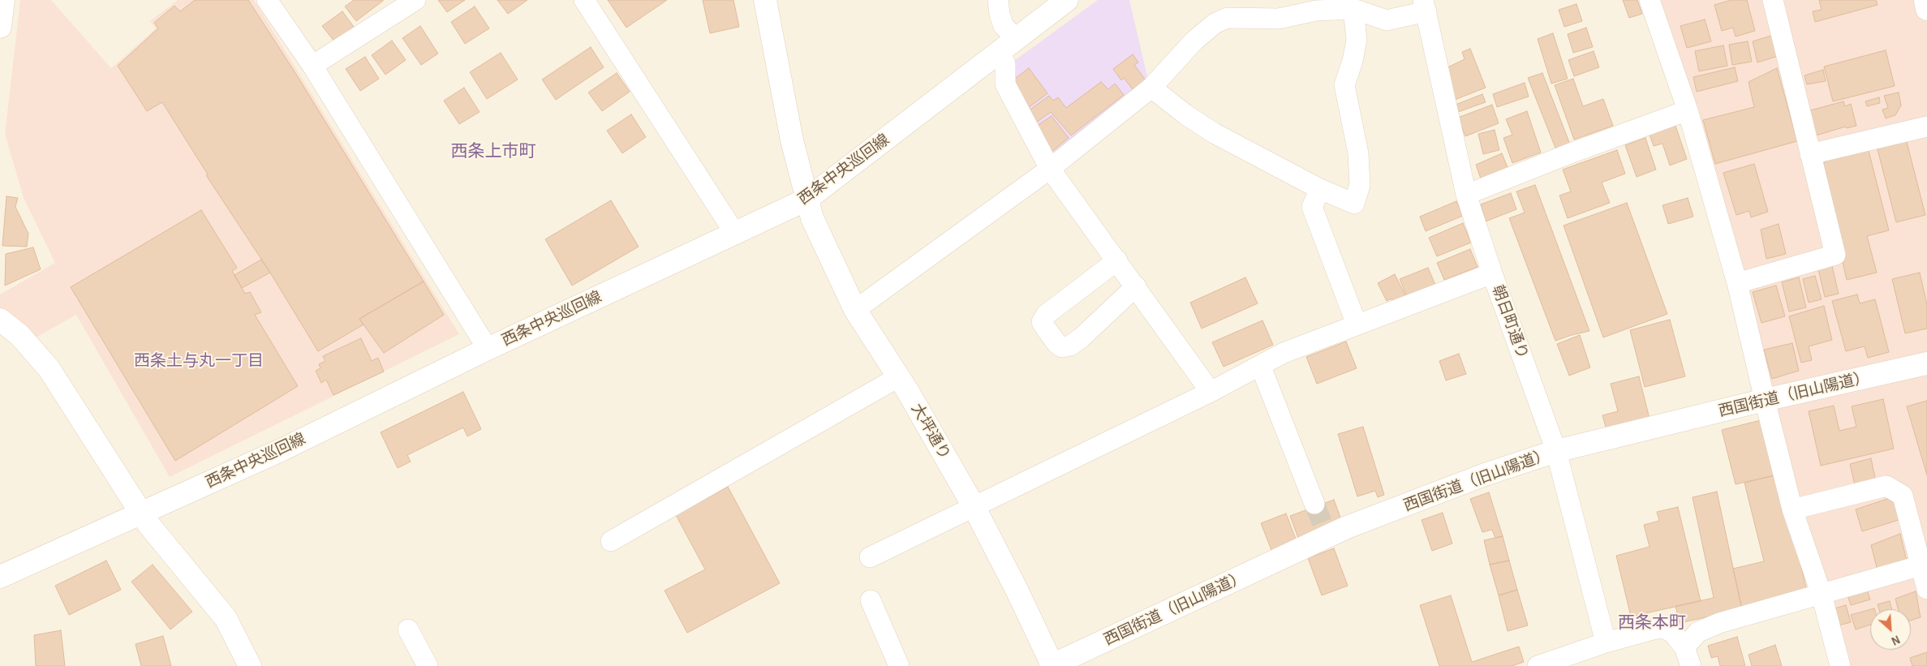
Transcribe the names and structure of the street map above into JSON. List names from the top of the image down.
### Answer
{
  "streets": {
    "street": [
      "西条中央巡回線",
      "朝日町通り",
      "西国街道（旧山陽道）",
      "大坪通り"
    ]
  },
  "crossings": [
    ["西条中央巡回線", "大坪通り"],
    ["朝日町通り", "西国街道（旧山陽道）"],
    ["西国街道（旧山陽道）", "大坪通り"]
  ],
  "districts": ["西条上市町", "西条土与丸一丁目", "西条本町"],
  "north": "bottom right"
}
